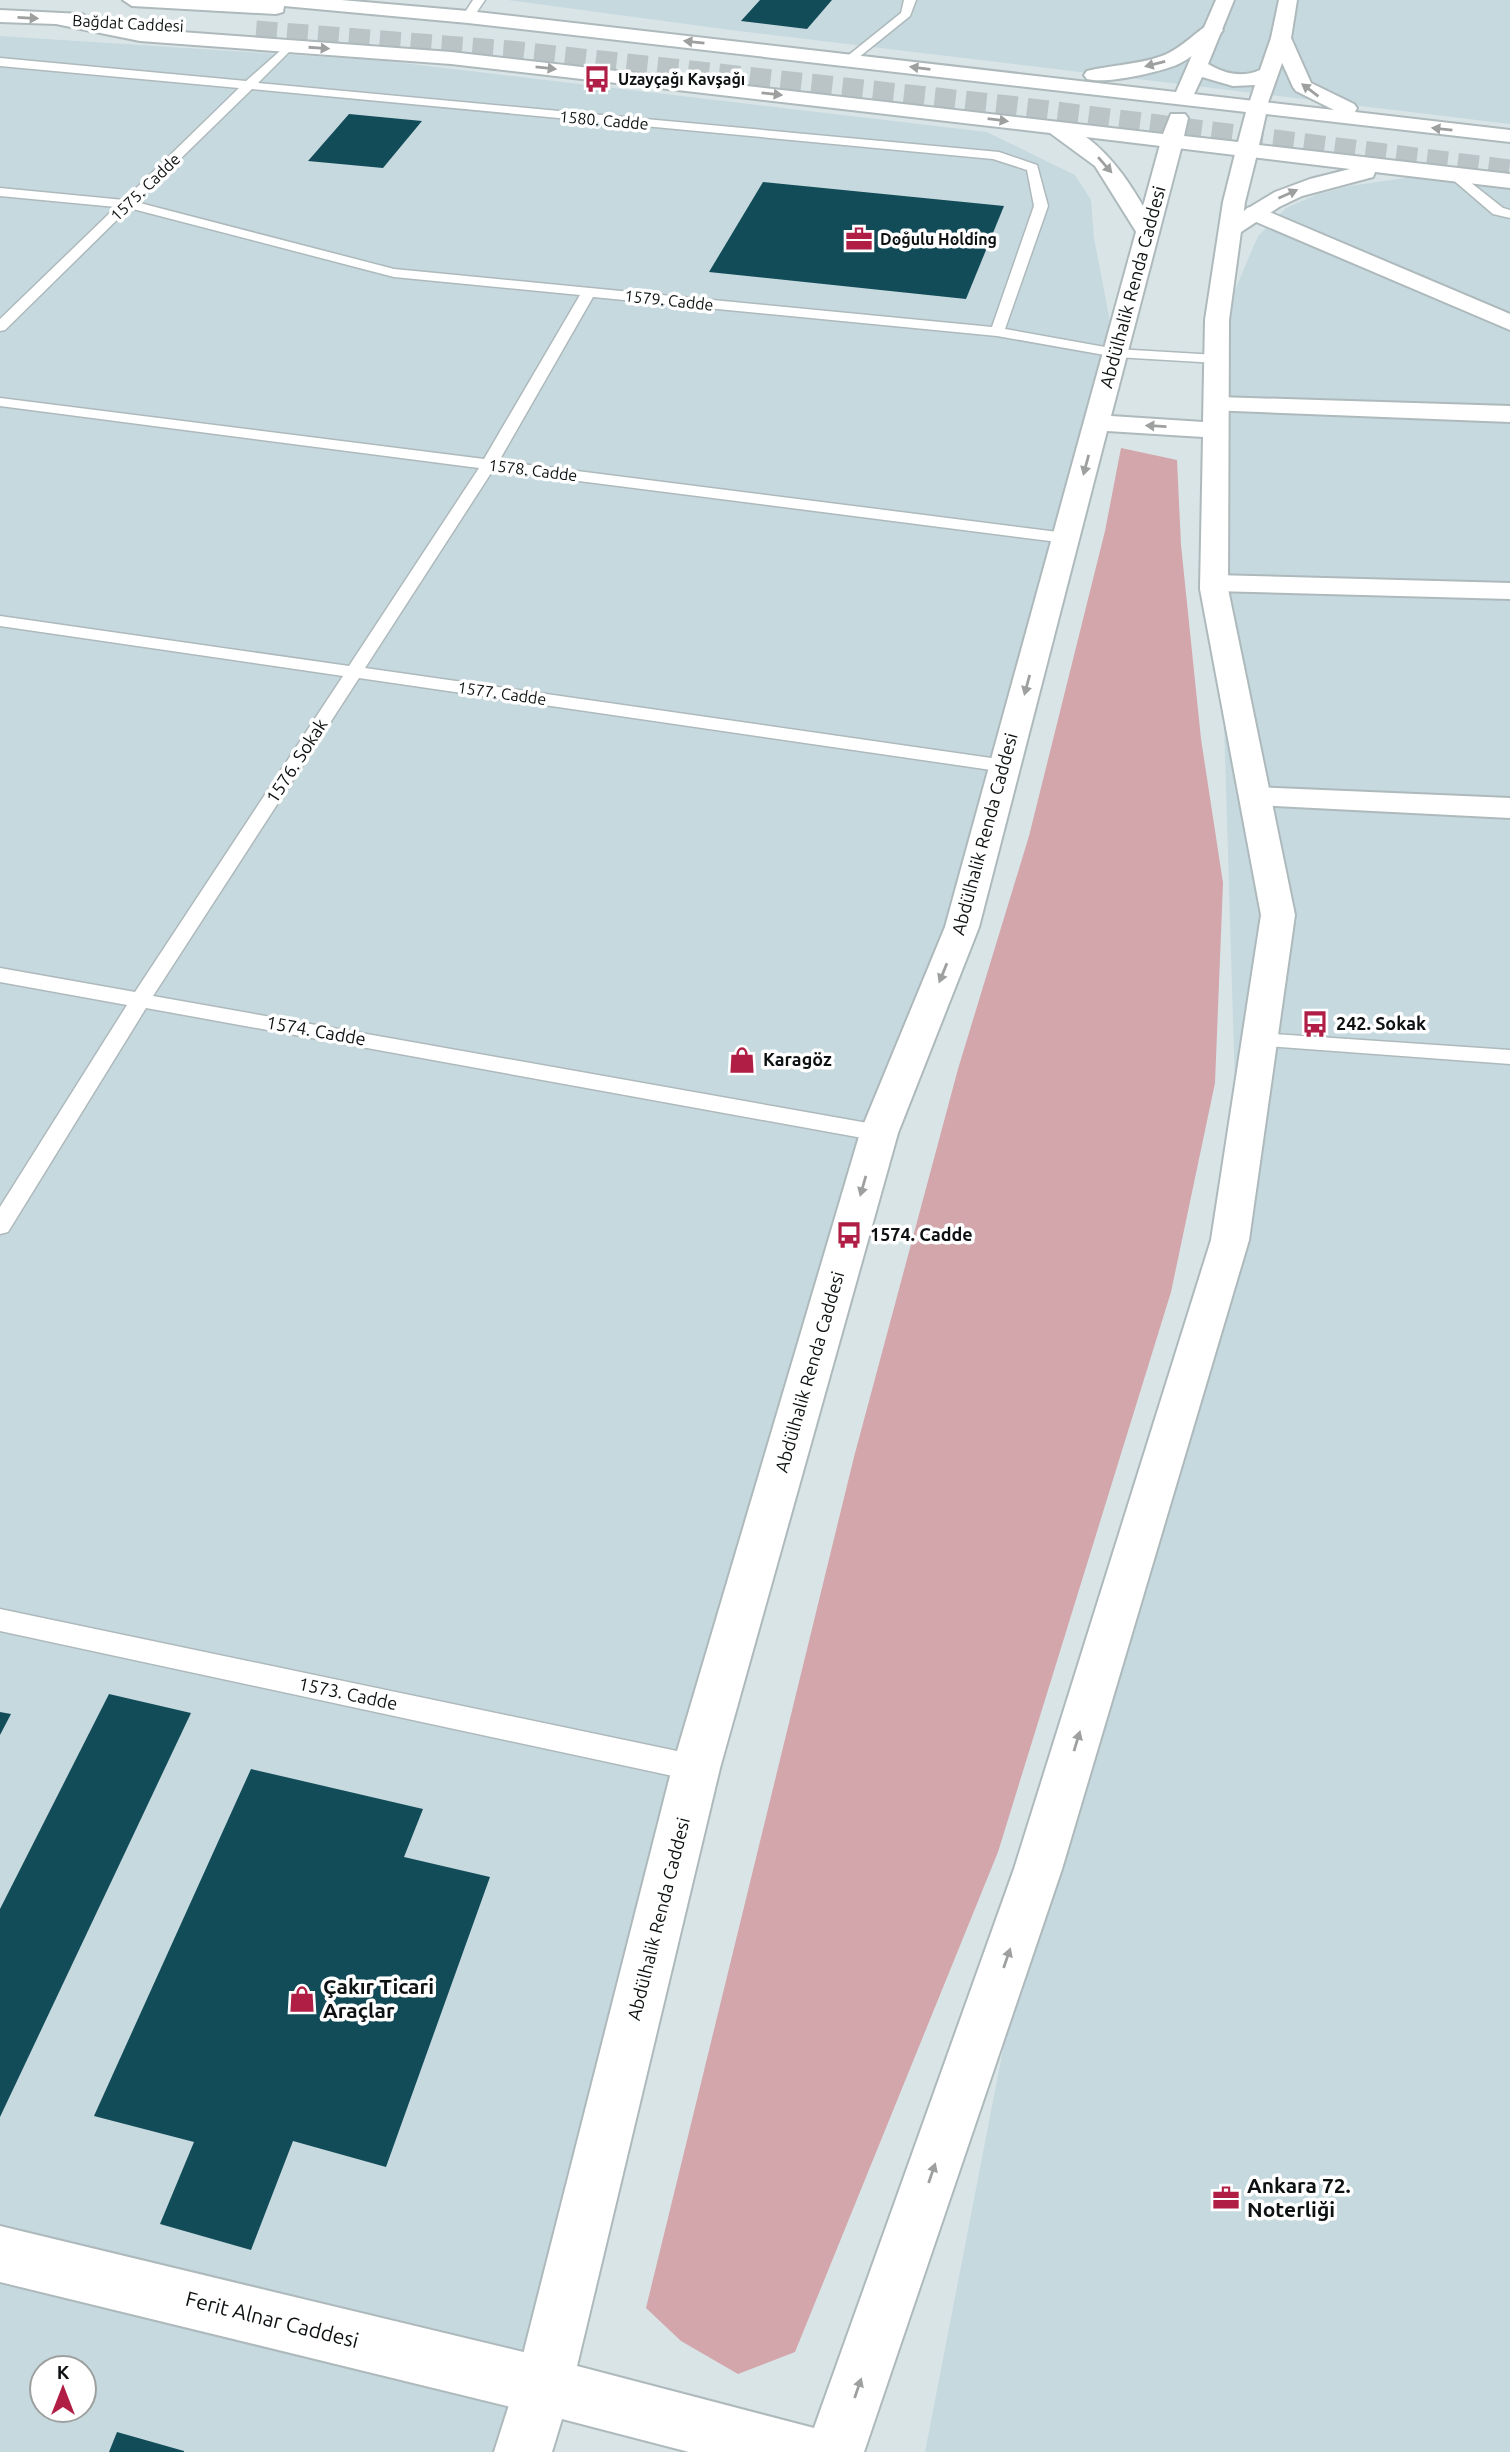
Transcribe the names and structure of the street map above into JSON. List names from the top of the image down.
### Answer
{
  "streets": {
    "main road": ["Bağdat Caddesi", "Abdülhalik Renda Caddesi", "Ferit Alnar Caddesi"],
    "lane": [
      "1580. Cadde",
      "1575. Cadde",
      "1579. Cadde",
      "1578. Cadde",
      "1577. Cadde",
      "1576. Sokak",
      "1574. Cadde",
      "1573. Cadde"
    ]
  },
  "crossings": [
    ["1580. Cadde", "1575. Cadde"],
    ["1580. Cadde", "1579. Cadde"],
    ["1575. Cadde", "1579. Cadde"],
    ["Abdülhalik Renda Caddesi", "1579. Cadde"],
    ["Abdülhalik Renda Caddesi", "1578. Cadde"],
    ["Abdülhalik Renda Caddesi", "1577. Cadde"],
    ["Abdülhalik Renda Caddesi", "1574. Cadde"],
    ["Abdülhalik Renda Caddesi", "1573. Cadde"],
    ["Abdülhalik Renda Caddesi", "Ferit Alnar Caddesi"],
    ["1579. Cadde", "1576. Sokak"],
    ["1578. Cadde", "1576. Sokak"],
    ["1577. Cadde", "1576. Sokak"],
    ["1576. Sokak", "1574. Cadde"]
  ],
  "places": {
    "bus stop": ["Uzayçağı Kavşağı", "242. Sokak", "1574. Cadde"],
    "office": ["Doğulu Holding", "Ankara 72. Noterliği"],
    "shop": ["Karagöz", "Çakır Ticari Araçlar"]
  },
  "north": "top"
}
